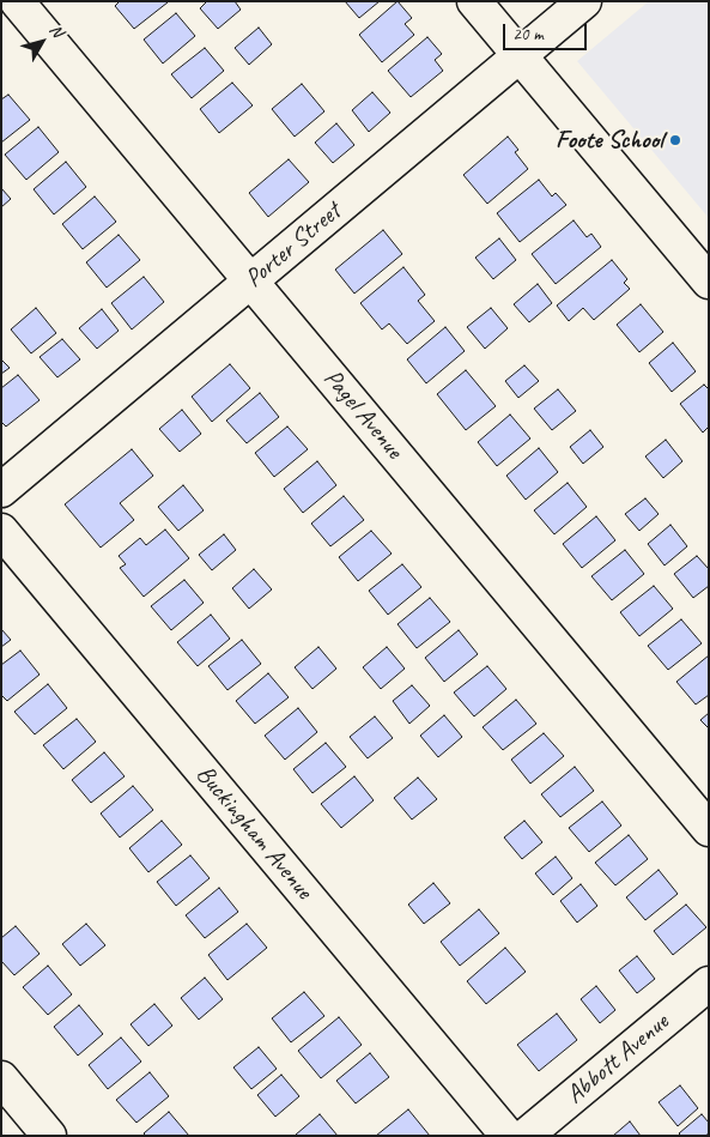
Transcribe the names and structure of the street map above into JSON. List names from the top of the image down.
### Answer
{
  "streets": {
    "street": [
      "Porter Street",
      "Pagel Avenue",
      "Buckingham Avenue",
      "Abbott Avenue"
    ]
  },
  "crossings": [
    ["Porter Street", "Pagel Avenue"]
  ],
  "places": ["Foote School"],
  "scale_bar": "20 m",
  "north": "top right"
}
